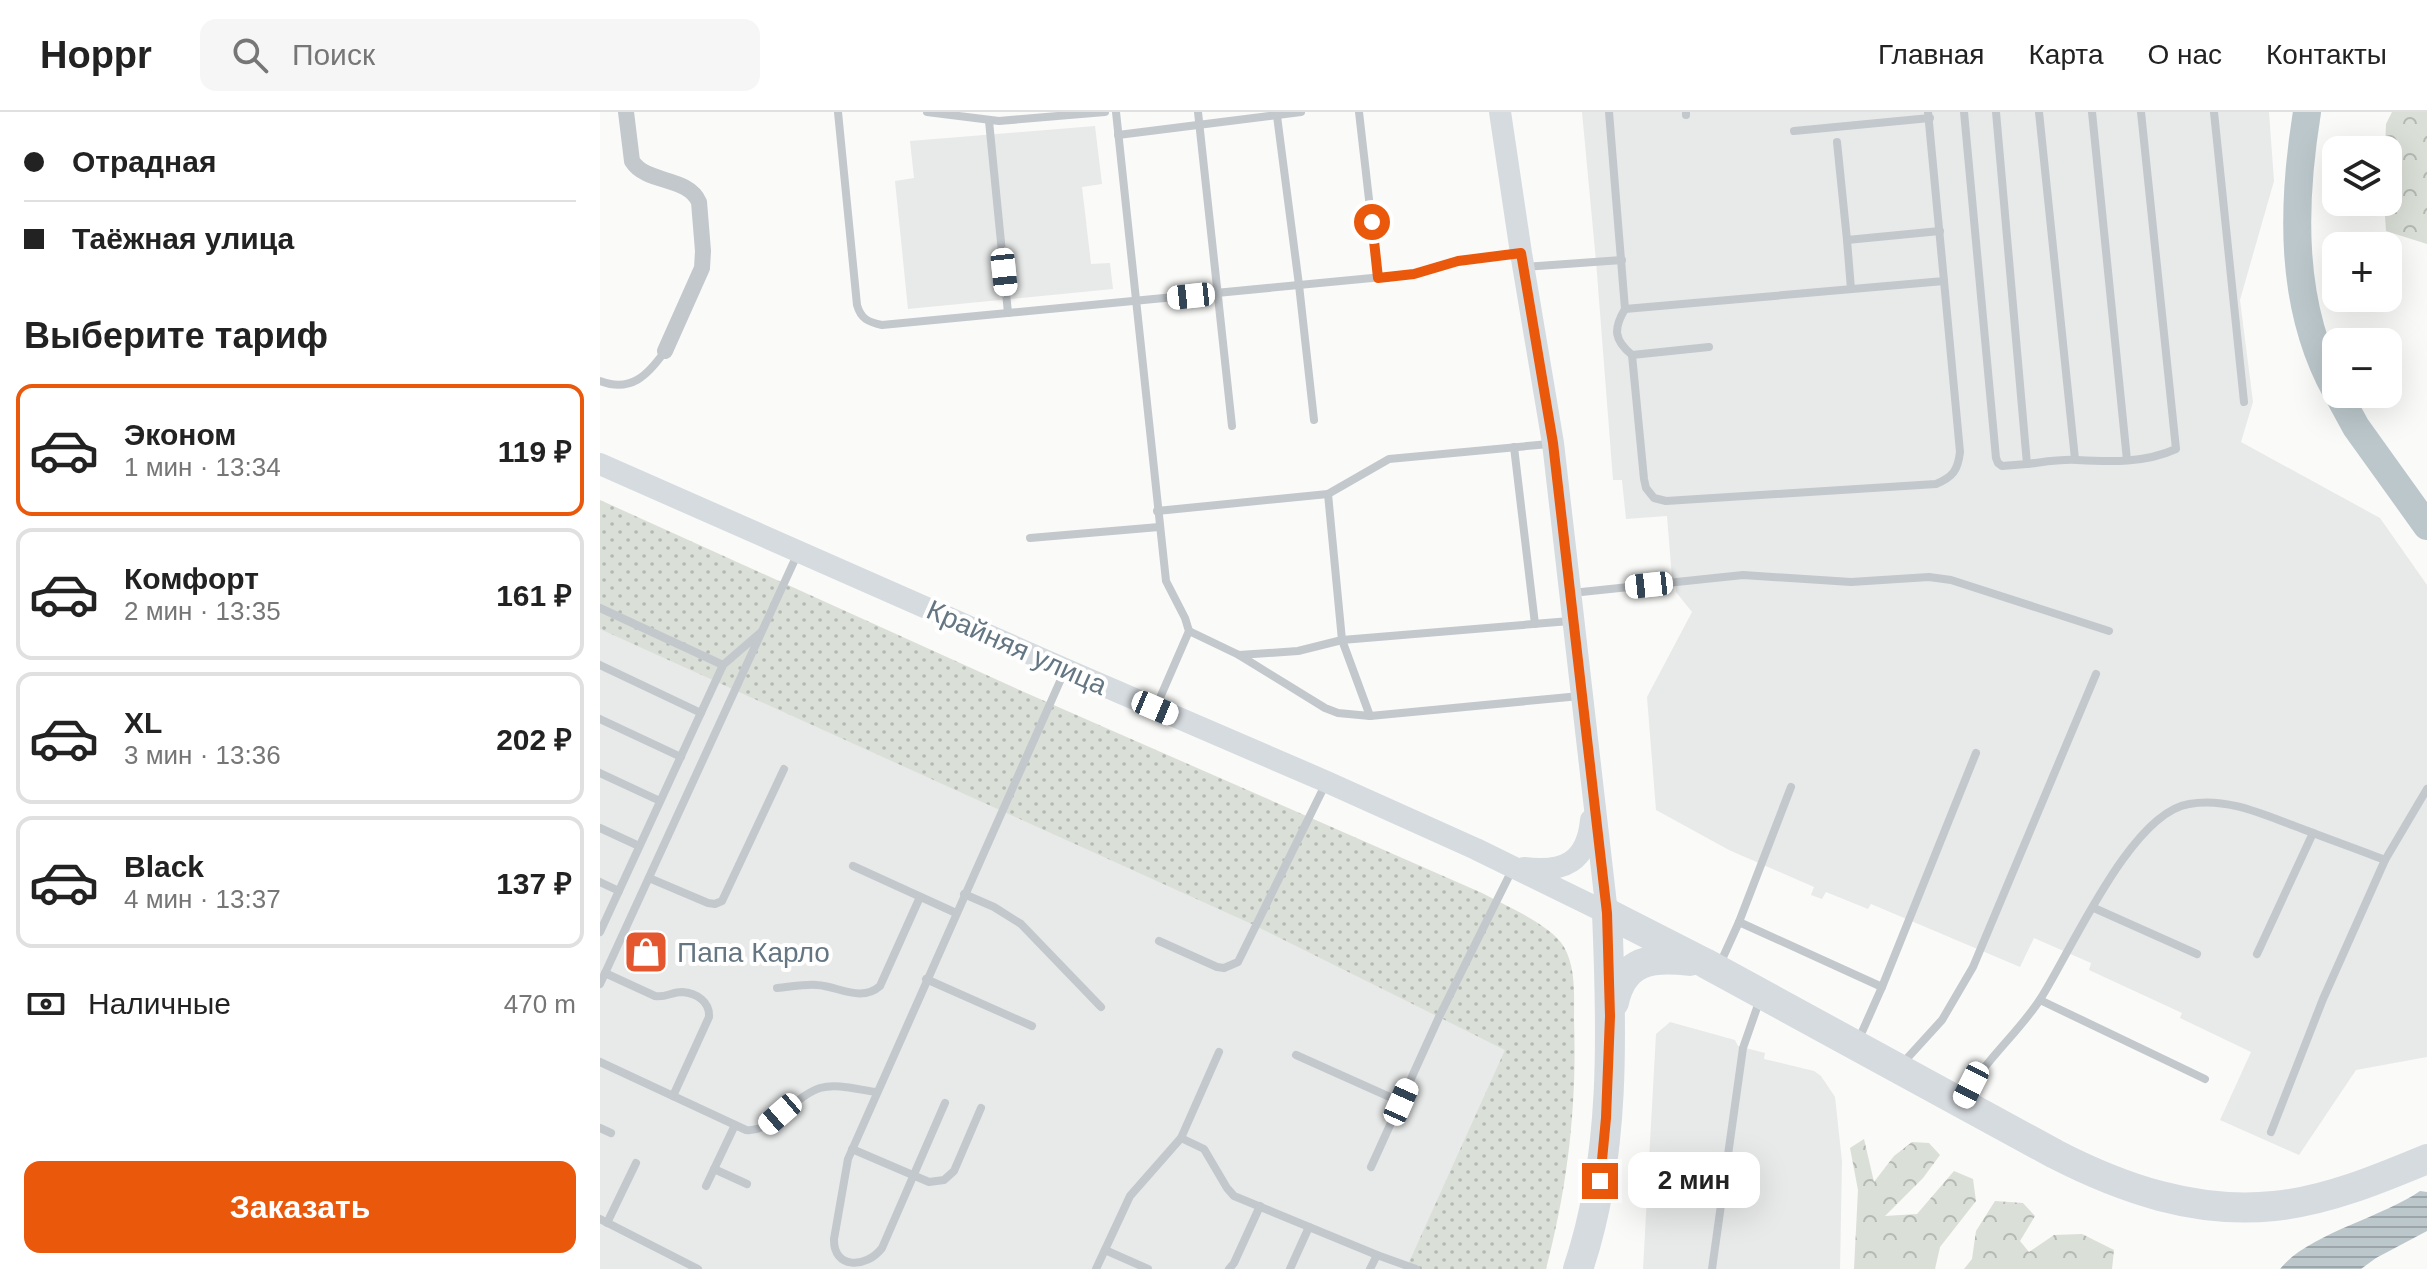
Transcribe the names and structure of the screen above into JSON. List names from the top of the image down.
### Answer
{
  "streets": {
    "main road": ["Крайняя улица"]
  },
  "places": {
    "shop": ["Папа Карло"]
  },
  "page": {
    "header": "Hoppr",
    "search": "Поиск",
    "nav": [
      "Главная",
      "Карта",
      "О нас",
      "Контакты"
    ],
    "banner": ["Отрадная", "Таёжная улица"],
    "map_buttons": ["+", "−"],
    "heading": "Выберите тариф",
    "list": [
      {
        "name": "Эконом",
        "note": "1 мин · 13:34",
        "value": "119 ₽"
      },
      {
        "name": "Комфорт",
        "note": "2 мин · 13:35",
        "value": "161 ₽"
      },
      {
        "name": "XL",
        "note": "3 мин · 13:36",
        "value": "202 ₽"
      },
      {
        "name": "Black",
        "note": "4 мин · 13:37",
        "value": "137 ₽"
      }
    ],
    "pay": ["Наличные", "470 m"],
    "buttons": "Заказать",
    "bubble": "2 мин"
  }
}
